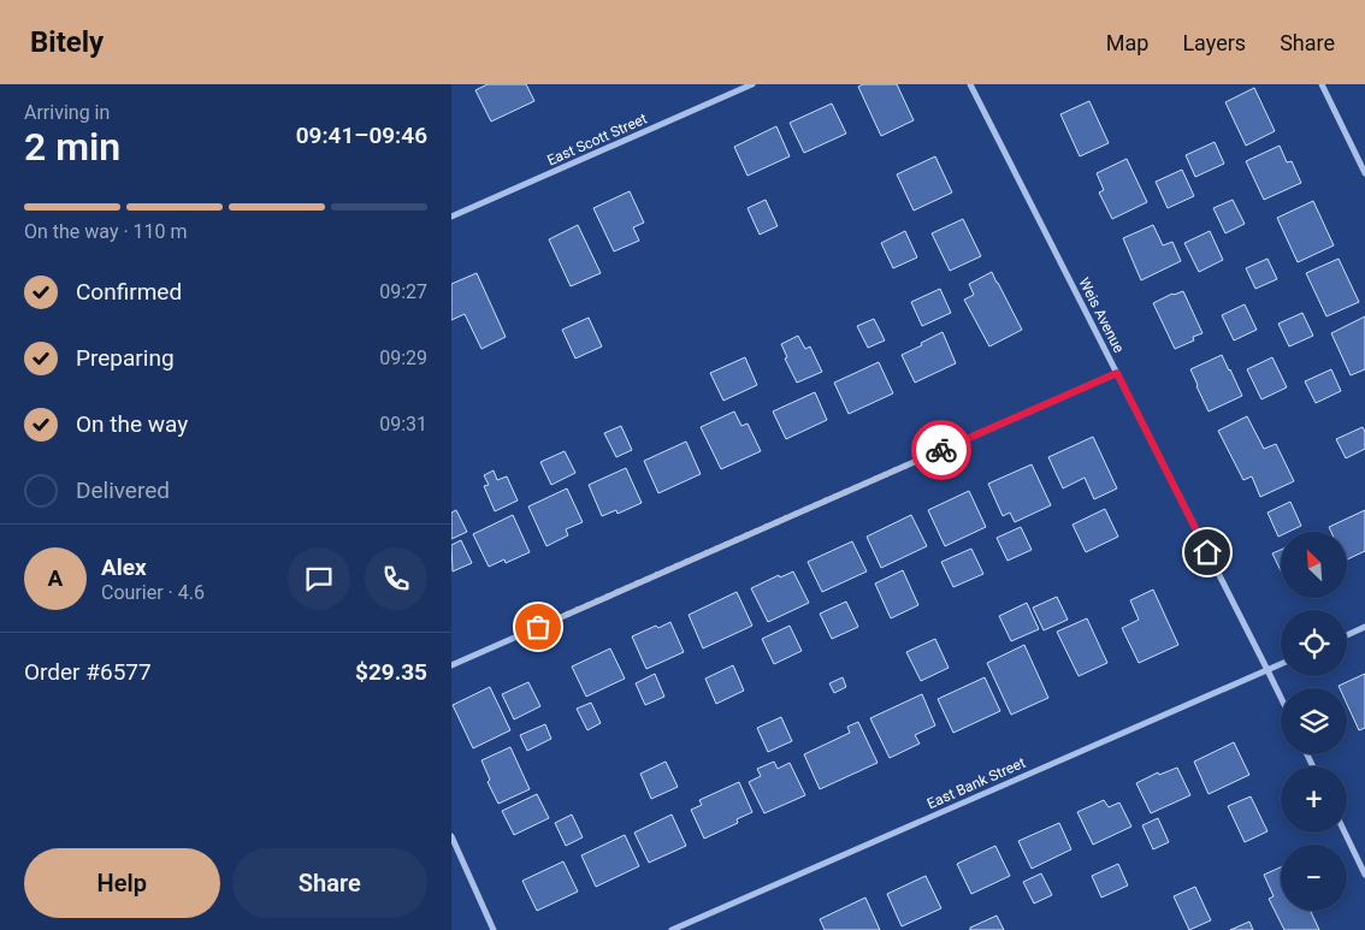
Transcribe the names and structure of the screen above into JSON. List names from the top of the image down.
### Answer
{
  "streets": {
    "street": ["East Scott Street", "Weis Avenue", "East Bank Street"]
  },
  "crossings": [
    ["Weis Avenue", "East Bank Street"]
  ],
  "north": "top left",
  "page": {
    "header": "Bitely",
    "nav": ["Map", "Layers", "Share"],
    "heading": ["2 min", "Arriving in", "09:41–09:46"],
    "panel": [
      "Alex",
      "Courier · 4.6",
      "Order #6577",
      "$29.35"
    ],
    "bar": "On the way · 110 m",
    "list": [
      ["Confirmed", "09:27"],
      ["Preparing", "09:29"],
      ["On the way", "09:31"],
      "Delivered"
    ],
    "map_buttons": ["+", "−"],
    "round": "A",
    "buttons": ["Help", "Share"]
  }
}
